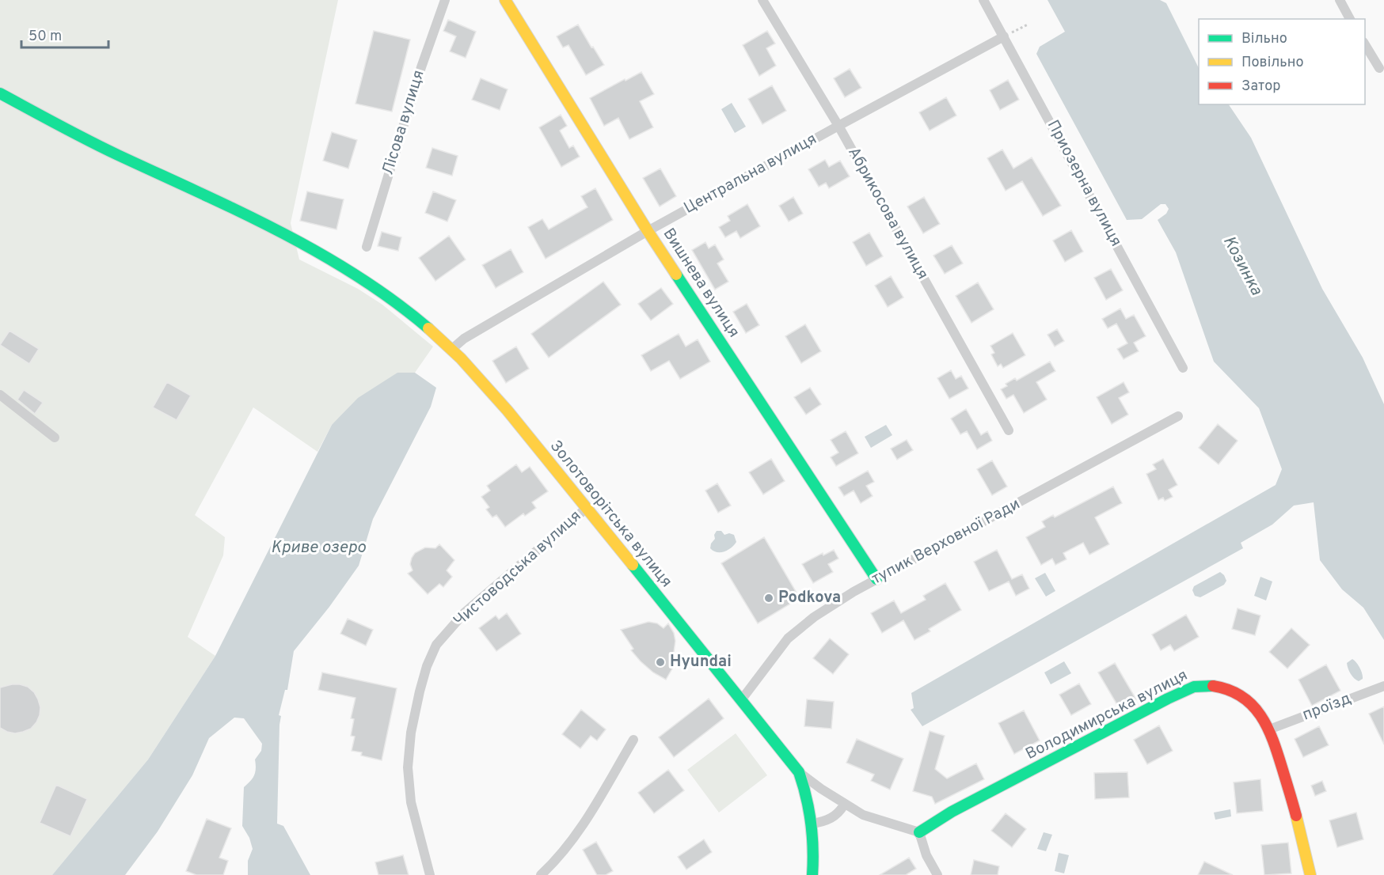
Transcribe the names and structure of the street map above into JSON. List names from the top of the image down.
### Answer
{
  "streets": {
    "street": [
      "Лісова вулиця",
      "Центральна вулиця",
      "Приозерна вулиця",
      "Абрикосова вулиця",
      "Вишнева вулиця",
      "Золотоворітська вулиця",
      "тупик Верховної Ради",
      "Чистоводська вулиця",
      "проїзд",
      "Володимирська вулиця"
    ]
  },
  "crossings": [
    ["Центральна вулиця", "Приозерна вулиця"],
    ["Центральна вулиця", "Абрикосова вулиця"],
    ["Центральна вулиця", "Вишнева вулиця"],
    ["Центральна вулиця", "Золотоворітська вулиця"],
    ["Вишнева вулиця", "тупик Верховної Ради"],
    ["Золотоворітська вулиця", "тупик Верховної Ради"],
    ["Золотоворітська вулиця", "Чистоводська вулиця"],
    ["Золотоворітська вулиця", "Володимирська вулиця"],
    ["проїзд", "Володимирська вулиця"]
  ],
  "water": ["Козинка", "Криве озеро"],
  "places": ["Podkova", "Hyundai"],
  "legend": ["Вільно", "Повільно", "Затор"],
  "scale_bar": "50 m"
}
